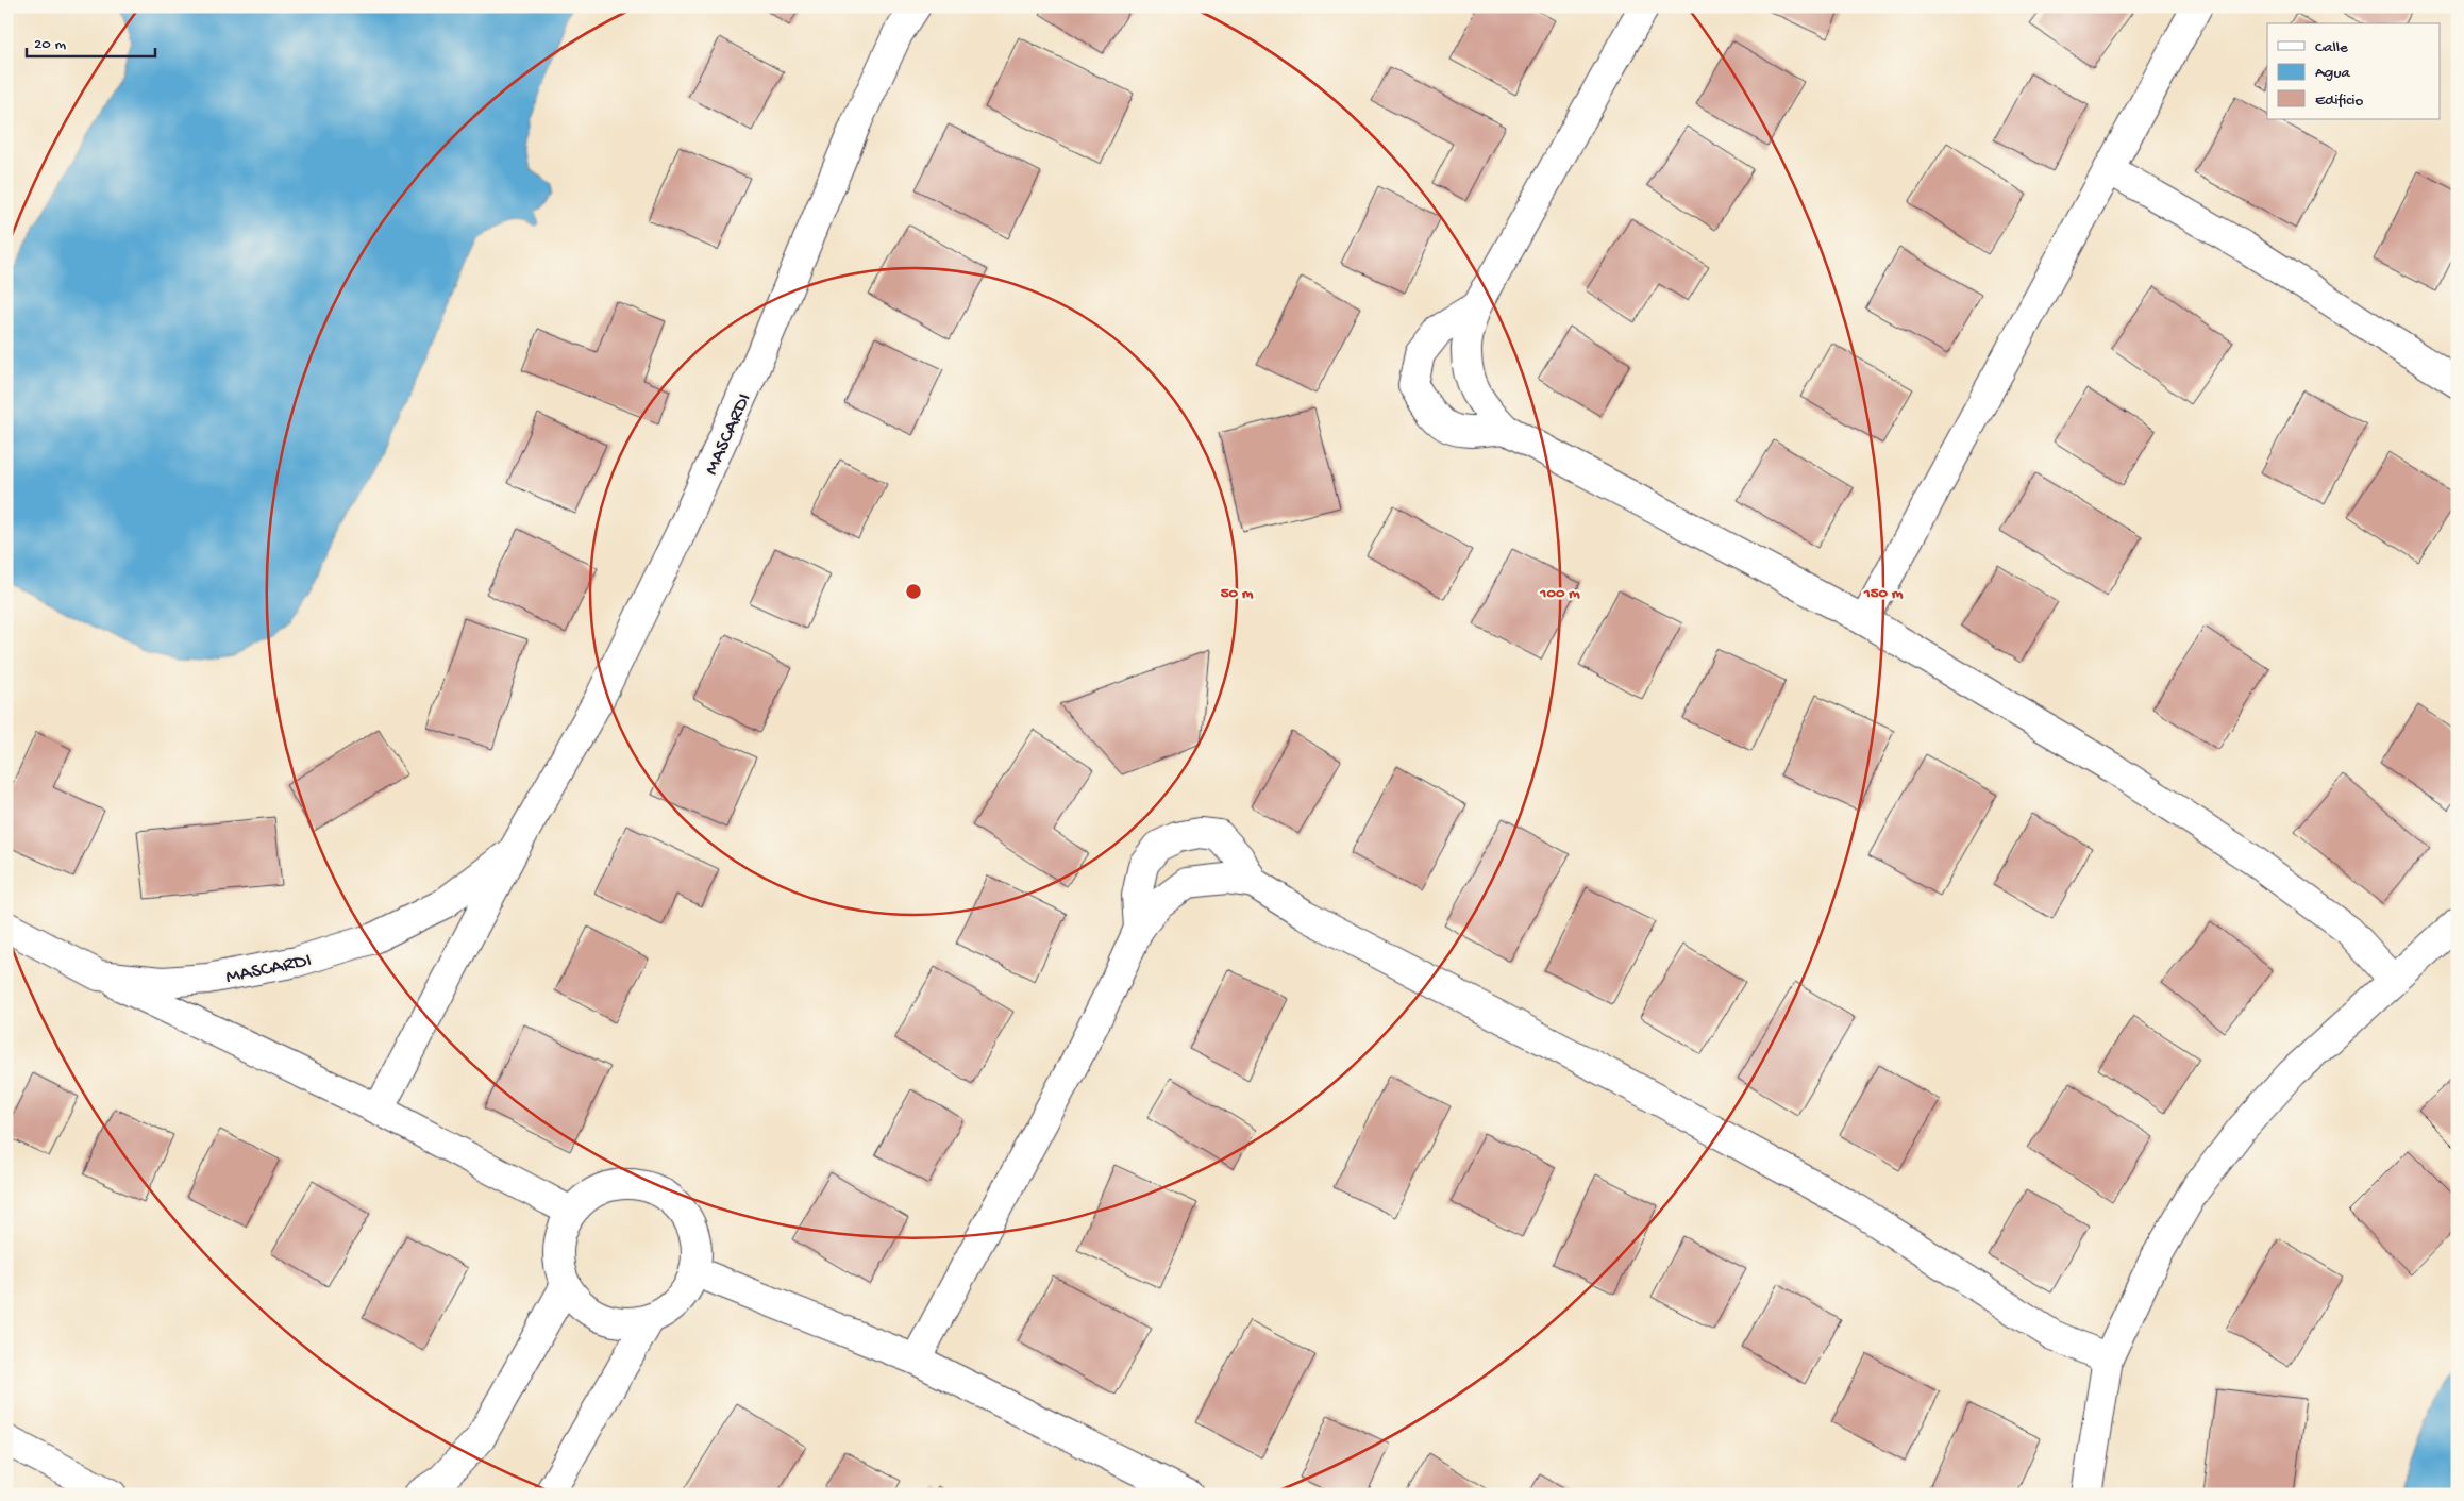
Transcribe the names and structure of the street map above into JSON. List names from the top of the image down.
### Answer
{
  "streets": {
    "street": ["MASCARDI"]
  },
  "legend": ["Calle", "Agua", "Edificio"],
  "scale_bar": "20 m",
  "rings": ["50 m", "100 m", "150 m"]
}
